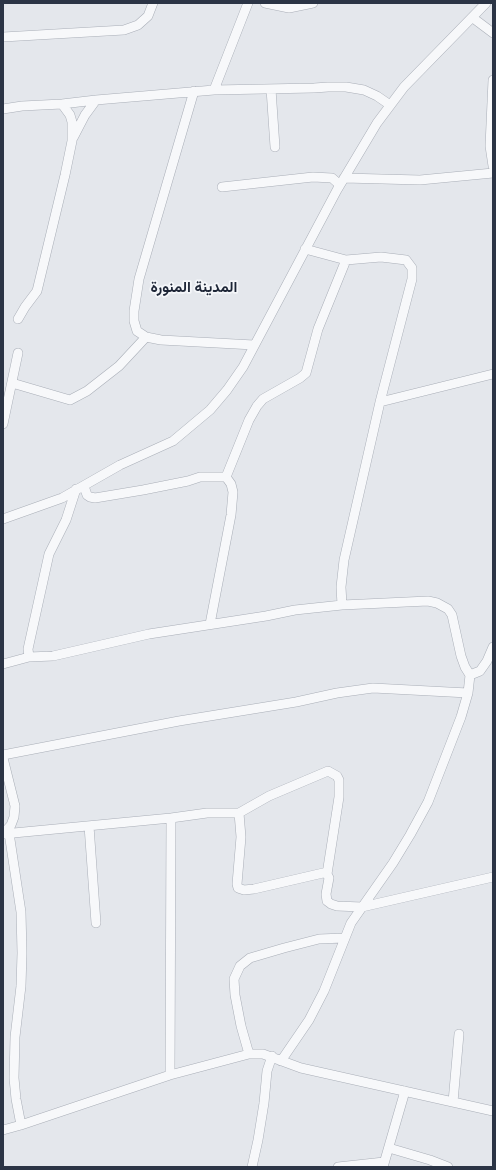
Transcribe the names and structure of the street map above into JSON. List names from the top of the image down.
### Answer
{
  "districts": ["المدينة المنورة"]
}
